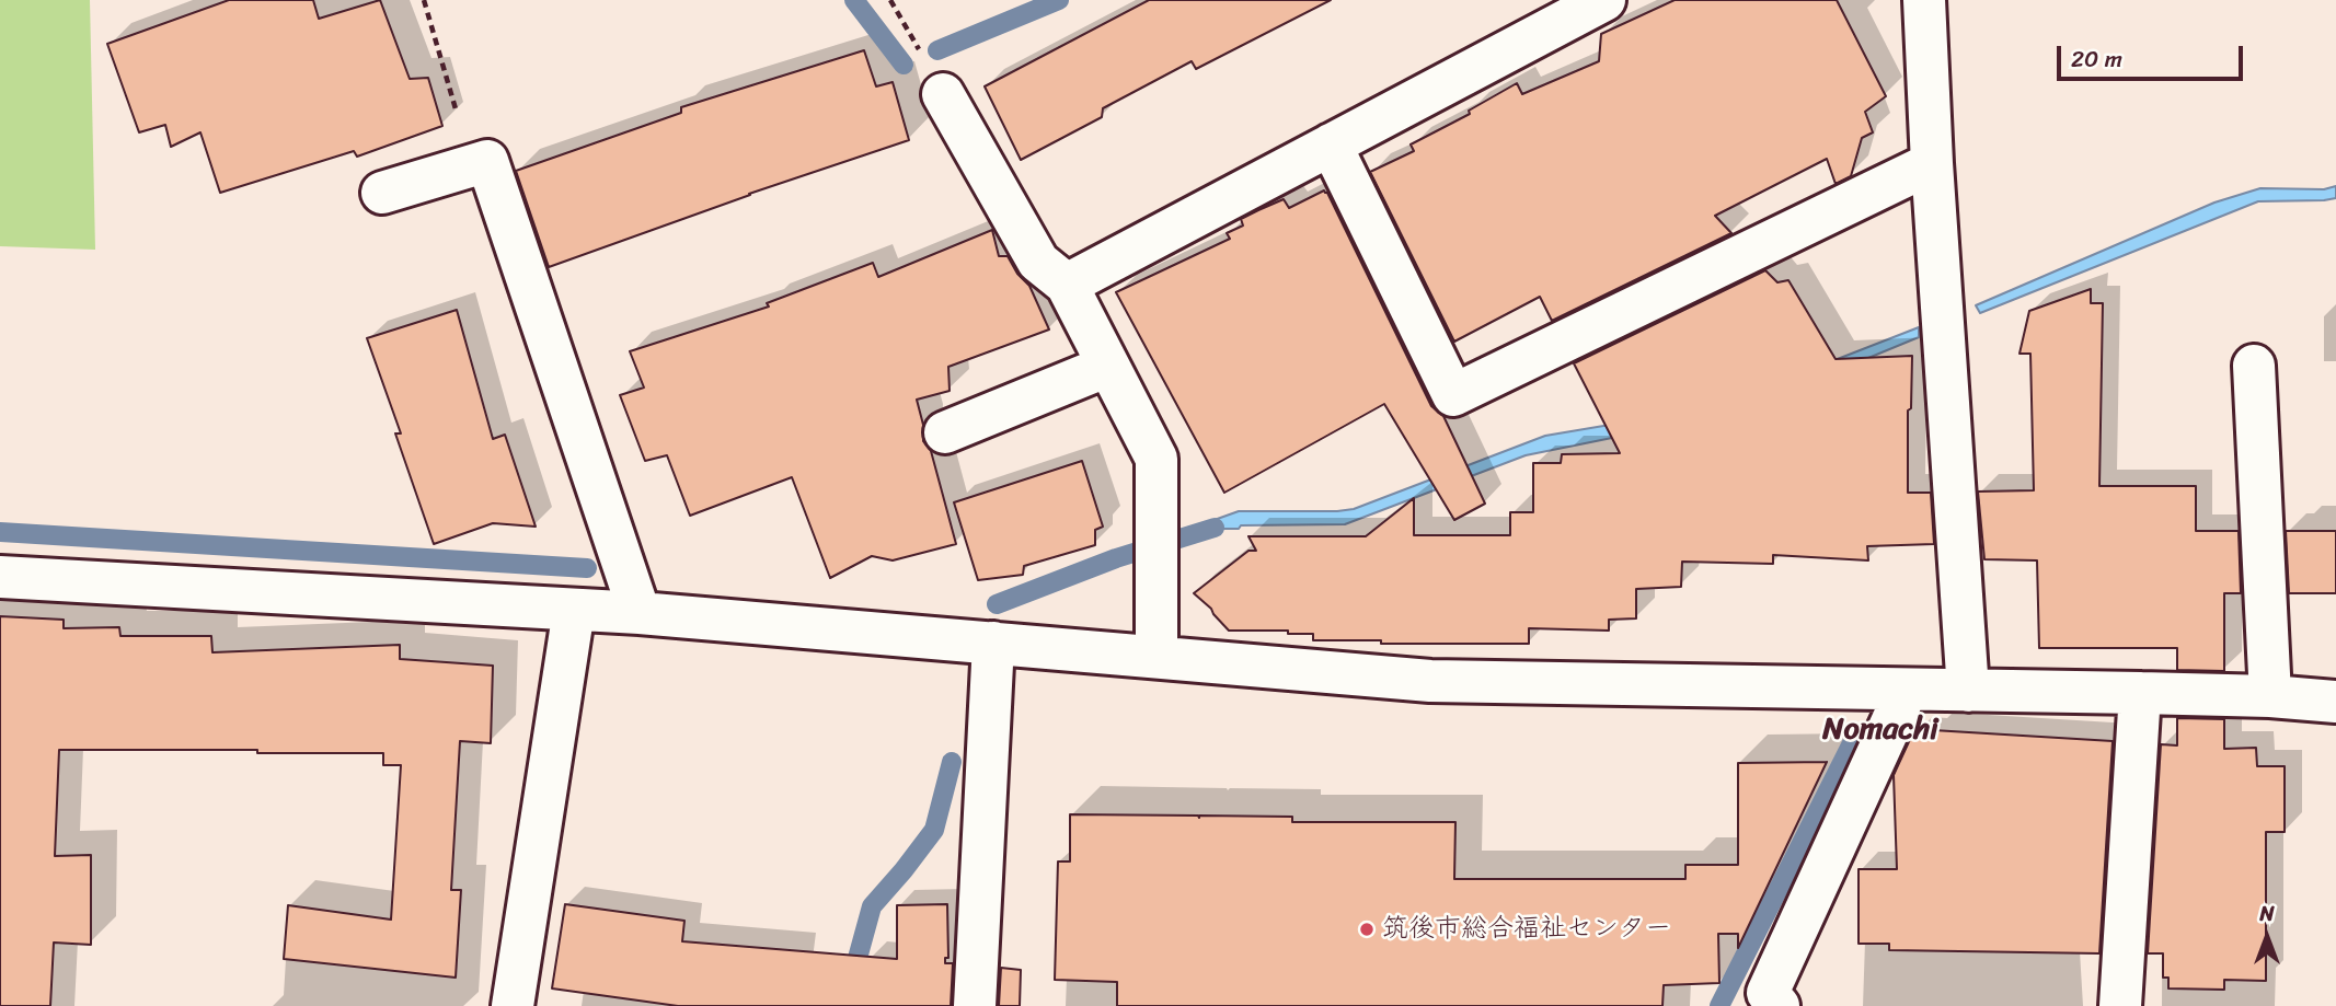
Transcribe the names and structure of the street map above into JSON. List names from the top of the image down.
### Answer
{
  "districts": ["Nomachi"],
  "places": ["筑後市総合福祉センター"],
  "scale_bar": "20 m",
  "north": "top"
}
